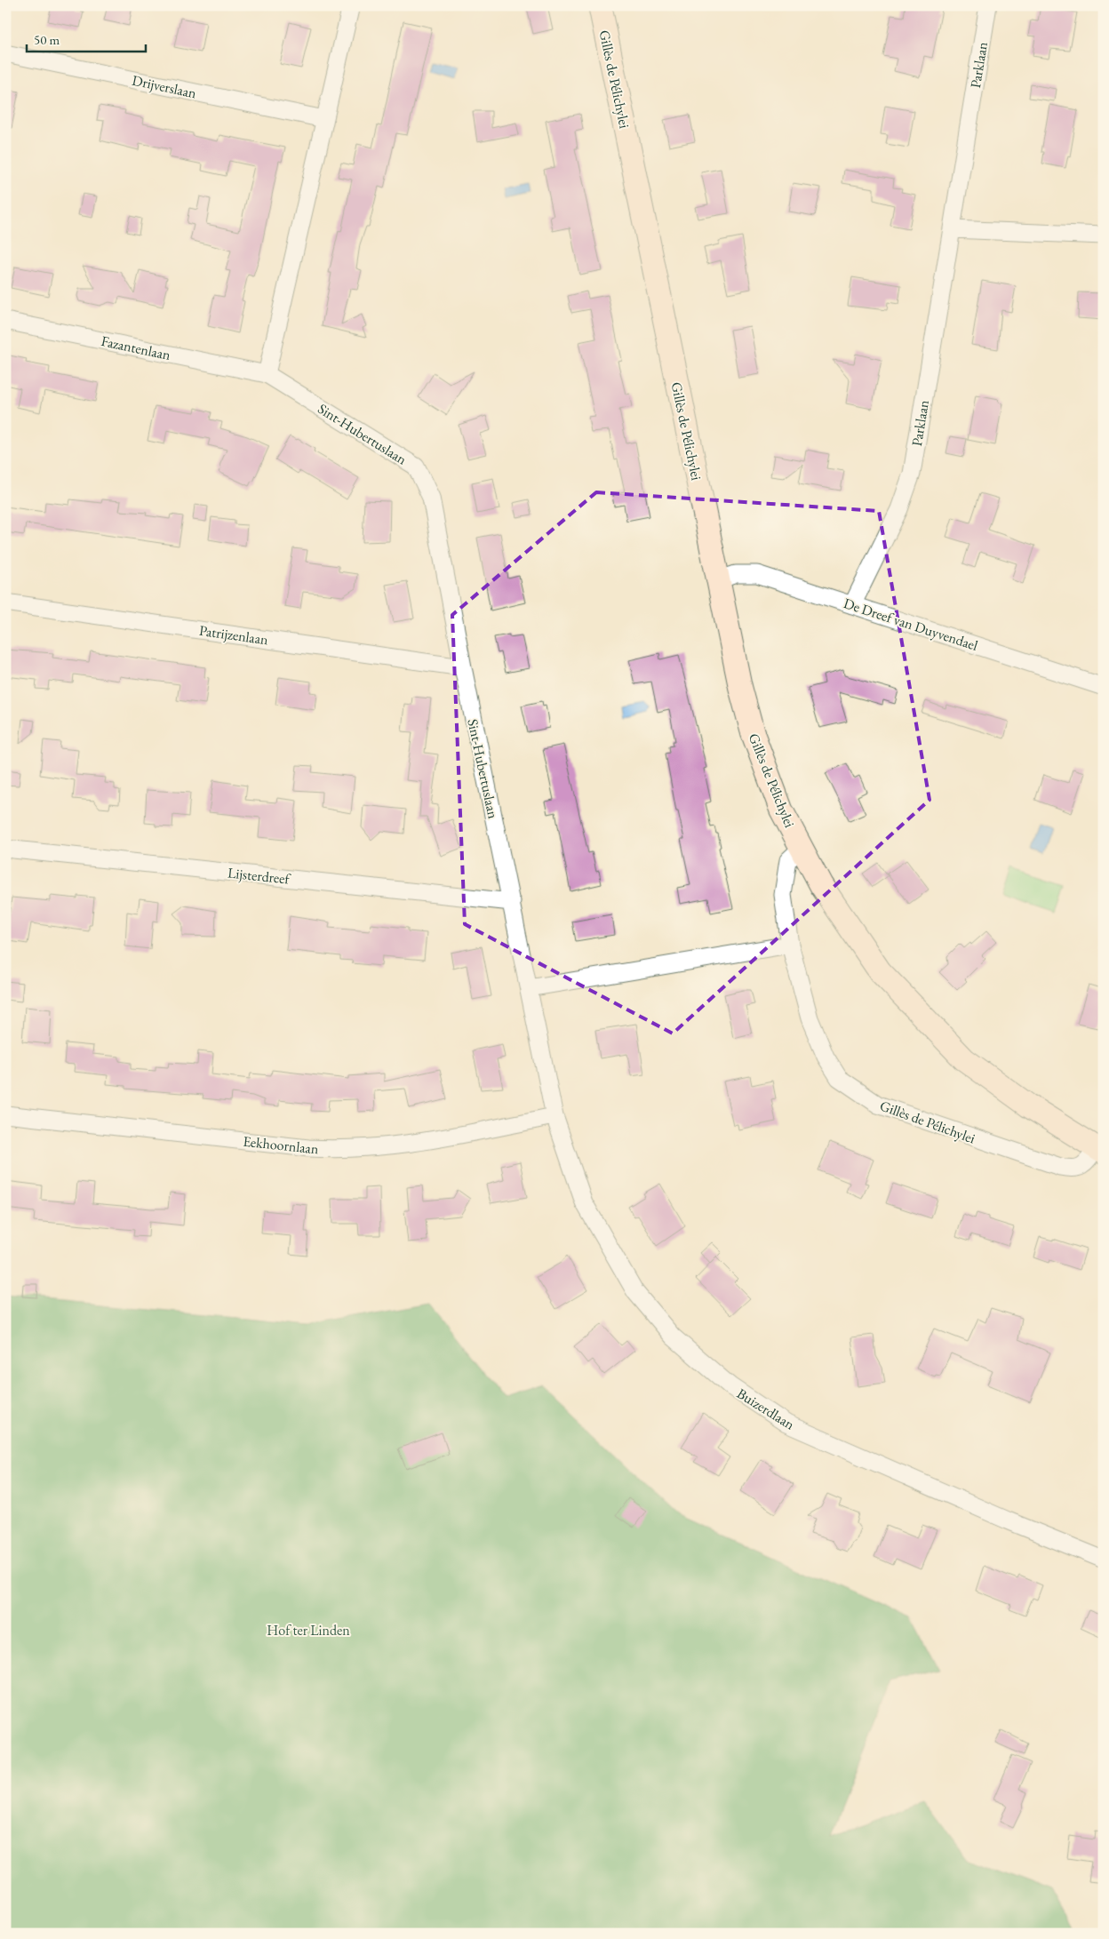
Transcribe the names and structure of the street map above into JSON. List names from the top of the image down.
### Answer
{
  "streets": {
    "main road": ["Gillès de Pélichylei"],
    "street": [
      "Parklaan",
      "Drijverslaan",
      "Fazantenlaan",
      "Sint-Hubertuslaan",
      "De Dreef van Duyvendael",
      "Patrijzenlaan",
      "Lijsterdreef",
      "Eekhoornlaan",
      "Buizerdlaan"
    ]
  },
  "crossings": [
    ["Parklaan", "De Dreef van Duyvendael"],
    ["Gillès de Pélichylei", "De Dreef van Duyvendael"],
    ["Fazantenlaan", "Sint-Hubertuslaan"],
    ["Sint-Hubertuslaan", "Patrijzenlaan"],
    ["Sint-Hubertuslaan", "Lijsterdreef"],
    ["Sint-Hubertuslaan", "Eekhoornlaan"],
    ["Sint-Hubertuslaan", "Buizerdlaan"],
    ["Eekhoornlaan", "Buizerdlaan"]
  ],
  "parks": ["Hof ter Linden"],
  "scale_bar": "50 m"
}
